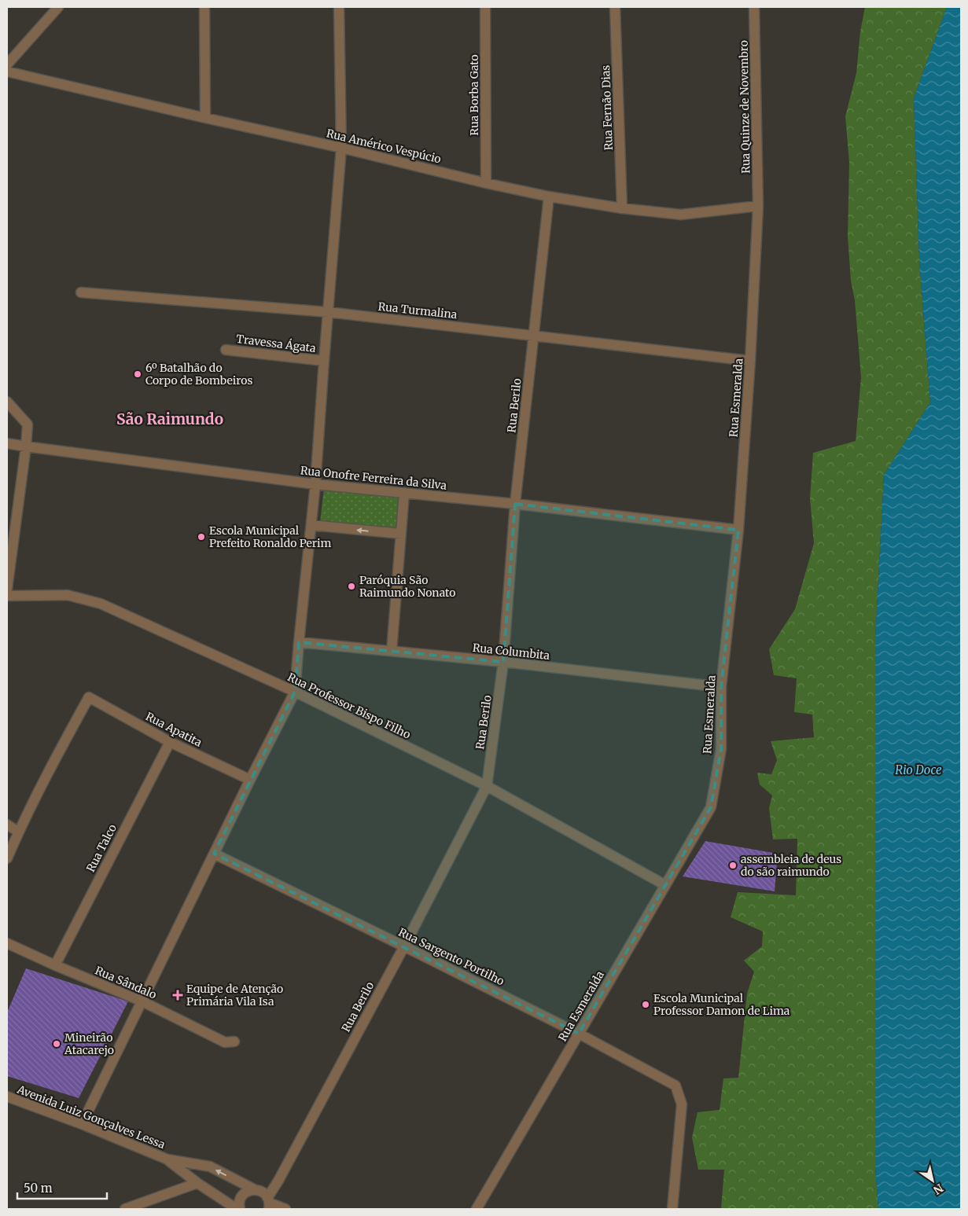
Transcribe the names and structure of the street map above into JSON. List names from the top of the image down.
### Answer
{
  "streets": {
    "street": [
      "Rua Borba Gato",
      "Rua Quinze de Novembro",
      "Rua Fernão Dias",
      "Rua Américo Vespúcio",
      "Rua Turmalina",
      "Travessa Ágata",
      "Rua Esmeralda",
      "Rua Berilo",
      "Rua Onofre Ferreira da Silva",
      "Rua Columbita",
      "Rua Professor Bispo Filho",
      "Rua Apatita",
      "Rua Talco",
      "Rua Sargento Portilho",
      "Rua Sândalo",
      "Avenida Luiz Gonçalves Lessa"
    ]
  },
  "crossings": [
    ["Rua Borba Gato", "Rua Américo Vespúcio"],
    ["Rua Quinze de Novembro", "Rua Américo Vespúcio"],
    ["Rua Quinze de Novembro", "Rua Esmeralda"],
    ["Rua Fernão Dias", "Rua Américo Vespúcio"],
    ["Rua Américo Vespúcio", "Rua Esmeralda"],
    ["Rua Américo Vespúcio", "Rua Berilo"],
    ["Rua Turmalina", "Rua Esmeralda"],
    ["Rua Turmalina", "Rua Berilo"],
    ["Rua Esmeralda", "Rua Onofre Ferreira da Silva"],
    ["Rua Esmeralda", "Rua Columbita"],
    ["Rua Esmeralda", "Rua Professor Bispo Filho"],
    ["Rua Esmeralda", "Rua Sargento Portilho"],
    ["Rua Berilo", "Rua Onofre Ferreira da Silva"],
    ["Rua Berilo", "Rua Columbita"],
    ["Rua Berilo", "Rua Professor Bispo Filho"],
    ["Rua Berilo", "Rua Sargento Portilho"],
    ["Rua Berilo", "Avenida Luiz Gonçalves Lessa"],
    ["Rua Apatita", "Rua Talco"],
    ["Rua Talco", "Rua Sândalo"]
  ],
  "districts": ["São Raimundo"],
  "water": ["Rio Doce"],
  "places": {
    "other": [
      "6º Batalhão do Corpo de Bombeiros",
      "Escola Municipal Prefeito Ronaldo Perim",
      "Paróquia São Raimundo Nonato",
      "assembleia de deus do são raimundo",
      "Escola Municipal Professor Damon de Lima",
      "Mineirão Atacarejo"
    ],
    "health": ["Equipe de Atenção Primária Vila Isa"]
  },
  "scale_bar": "50 m",
  "north": "bottom right"
}
